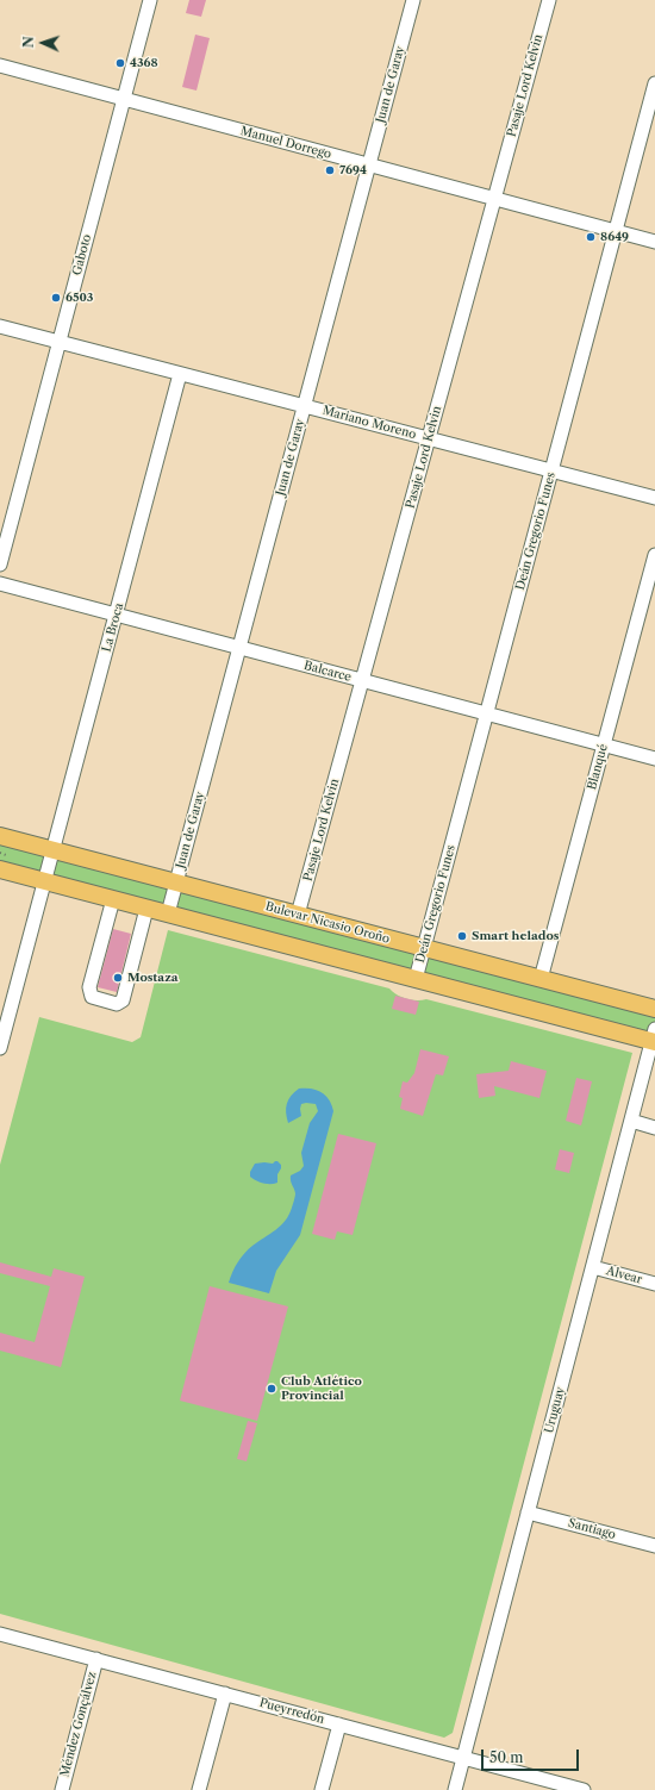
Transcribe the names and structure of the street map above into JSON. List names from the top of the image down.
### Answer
{
  "streets": {
    "main road": ["Bulevar Nicasio Oroño"],
    "street": [
      "Juan de Garay",
      "Pasaje Lord Kelvin",
      "Manuel Dorrego",
      "Gaboto",
      "Mariano Moreno",
      "Deán Gregorio Funes",
      "La Broca",
      "Balcarce",
      "Blanqué",
      "Alvear",
      "Uruguay",
      "Santiago",
      "Pueyrredón",
      "Méndez Gonçálvez"
    ]
  },
  "crossings": [
    ["Juan de Garay", "Manuel Dorrego"],
    ["Juan de Garay", "Mariano Moreno"],
    ["Juan de Garay", "Balcarce"],
    ["Juan de Garay", "Bulevar Nicasio Oroño"],
    ["Pasaje Lord Kelvin", "Manuel Dorrego"],
    ["Pasaje Lord Kelvin", "Mariano Moreno"],
    ["Pasaje Lord Kelvin", "Balcarce"],
    ["Pasaje Lord Kelvin", "Bulevar Nicasio Oroño"],
    ["Manuel Dorrego", "Gaboto"],
    ["Manuel Dorrego", "Deán Gregorio Funes"],
    ["Gaboto", "Mariano Moreno"],
    ["Mariano Moreno", "Deán Gregorio Funes"],
    ["Mariano Moreno", "La Broca"],
    ["Deán Gregorio Funes", "Balcarce"],
    ["Deán Gregorio Funes", "Bulevar Nicasio Oroño"],
    ["La Broca", "Balcarce"],
    ["La Broca", "Bulevar Nicasio Oroño"],
    ["Balcarce", "Blanqué"],
    ["Blanqué", "Bulevar Nicasio Oroño"],
    ["Alvear", "Uruguay"],
    ["Uruguay", "Santiago"],
    ["Uruguay", "Pueyrredón"],
    ["Pueyrredón", "Méndez Gonçálvez"]
  ],
  "places": [
    "4368",
    "7694",
    "8649",
    "6503",
    "Smart helados",
    "Mostaza",
    "Club Atlético Provincial"
  ],
  "scale_bar": "50 m",
  "north": "left"
}
